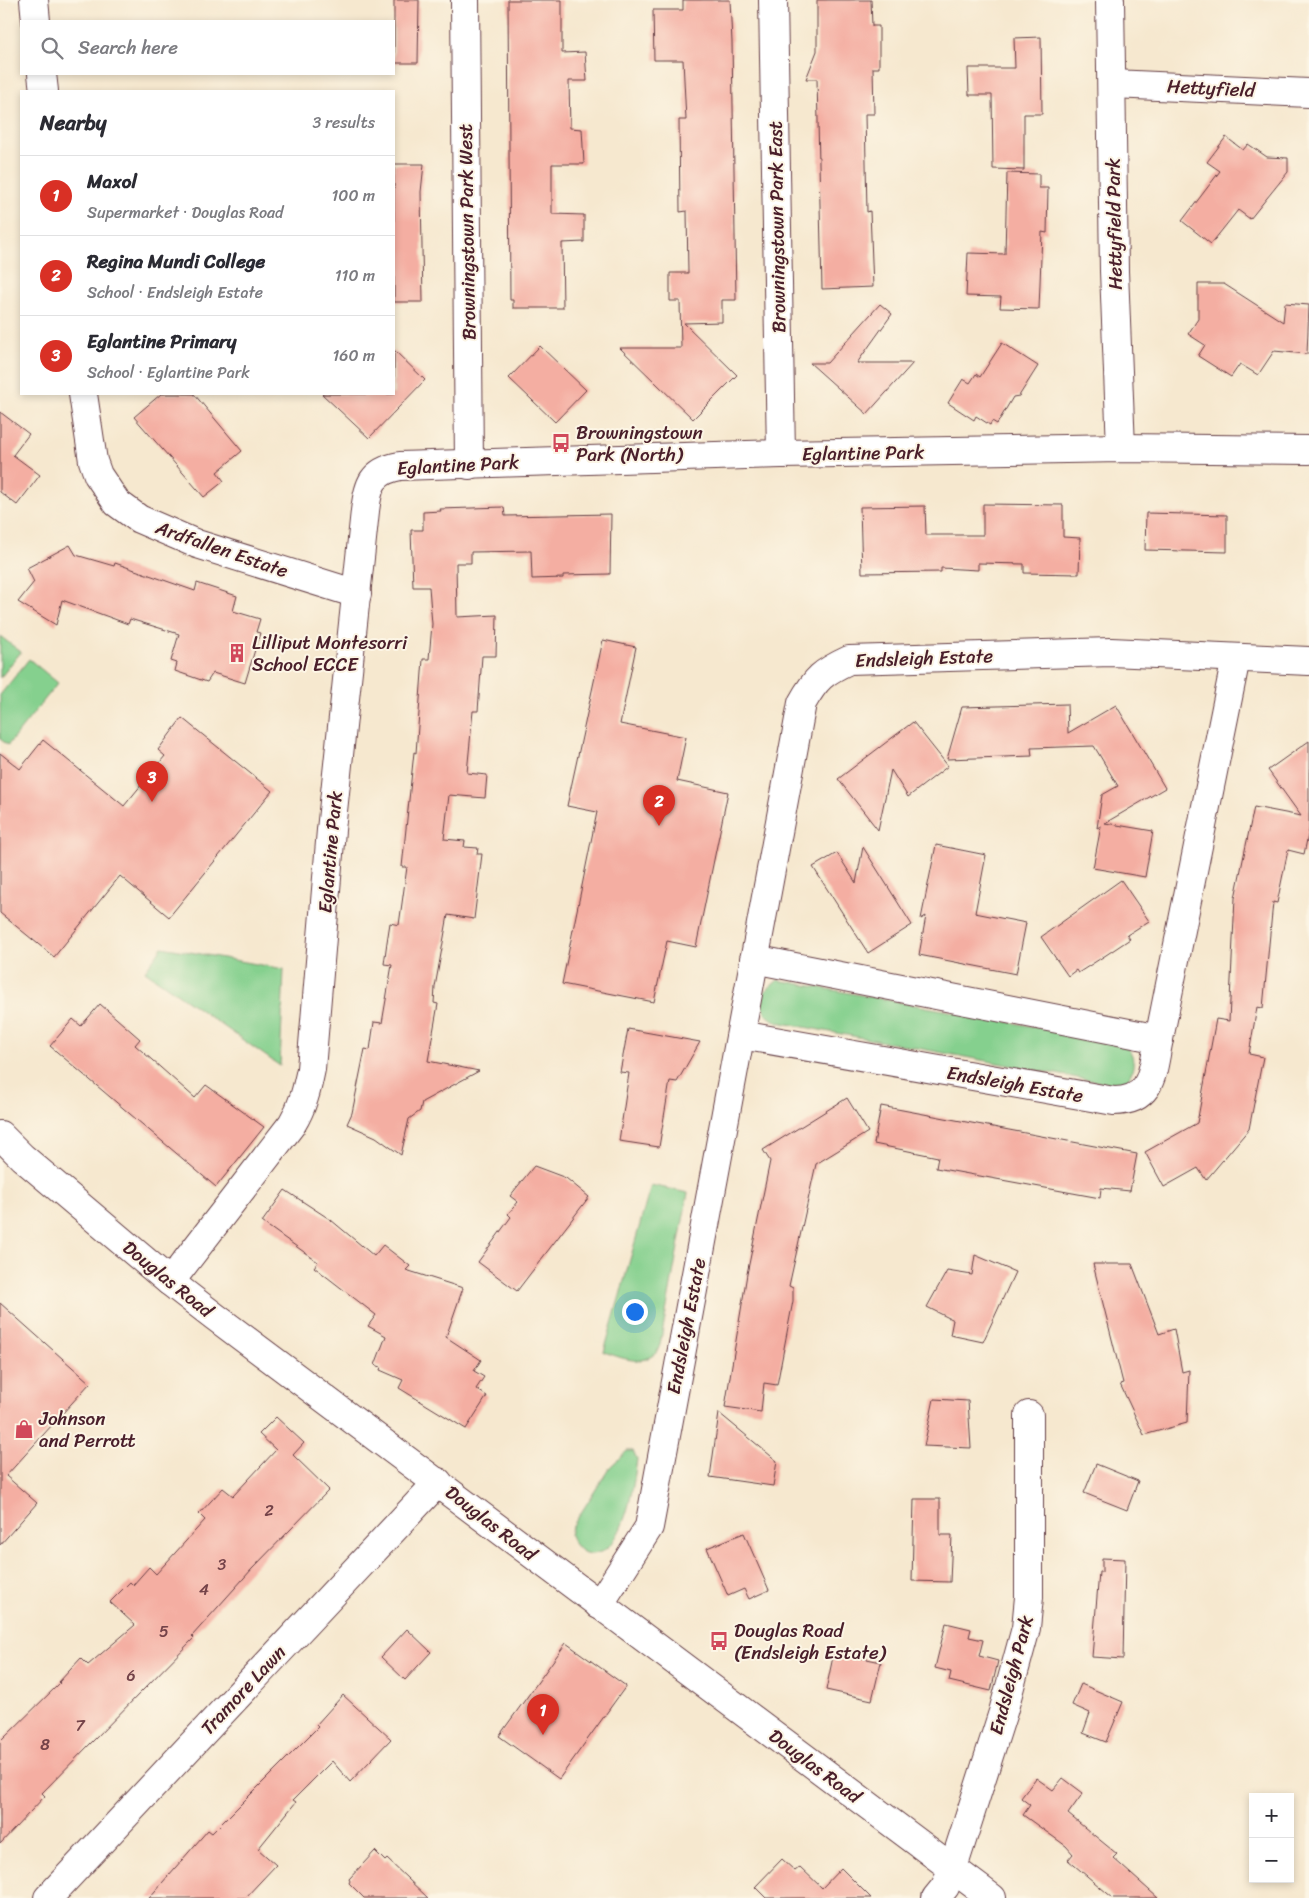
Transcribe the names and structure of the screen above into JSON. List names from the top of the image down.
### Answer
{
  "streets": {
    "street": [
      "Hettyfield",
      "Hettyfield Park",
      "Browningstown Park East",
      "Browningstown Park West",
      "Eglantine Park",
      "Ardfallen Estate",
      "Endsleigh Estate",
      "Douglas Road",
      "Endsleigh Park",
      "Tramore Lawn"
    ]
  },
  "crossings": [
    ["Hettyfield", "Hettyfield Park"],
    ["Hettyfield Park", "Eglantine Park"],
    ["Browningstown Park East", "Eglantine Park"],
    ["Browningstown Park West", "Eglantine Park"],
    ["Eglantine Park", "Ardfallen Estate"],
    ["Eglantine Park", "Douglas Road"],
    ["Endsleigh Estate", "Douglas Road"],
    ["Douglas Road", "Endsleigh Park"],
    ["Douglas Road", "Tramore Lawn"]
  ],
  "places": {
    "bus stop": ["Browningstown Park (North)", "Douglas Road (Endsleigh Estate)"],
    "building": ["Lilliput Montesorri School ECCE"],
    "shop": ["Johnson and Perrott"]
  },
  "house_numbers": [
    "2",
    "3",
    "4",
    "5",
    "6",
    "7",
    "8"
  ],
  "page": {
    "search": "Search here",
    "heading": ["Nearby", "3 results"],
    "list": [
      {
        "mark": "1",
        "name": "Maxol",
        "note": "Supermarket · Douglas Road",
        "value": "100 m"
      },
      {
        "mark": "2",
        "name": "Regina Mundi College",
        "note": "School · Endsleigh Estate",
        "value": "110 m"
      },
      {
        "mark": "3",
        "name": "Eglantine Primary",
        "note": "School · Eglantine Park",
        "value": "160 m"
      }
    ],
    "pins": ["3", "2", "1"],
    "map_buttons": ["+", "−"]
  }
}
